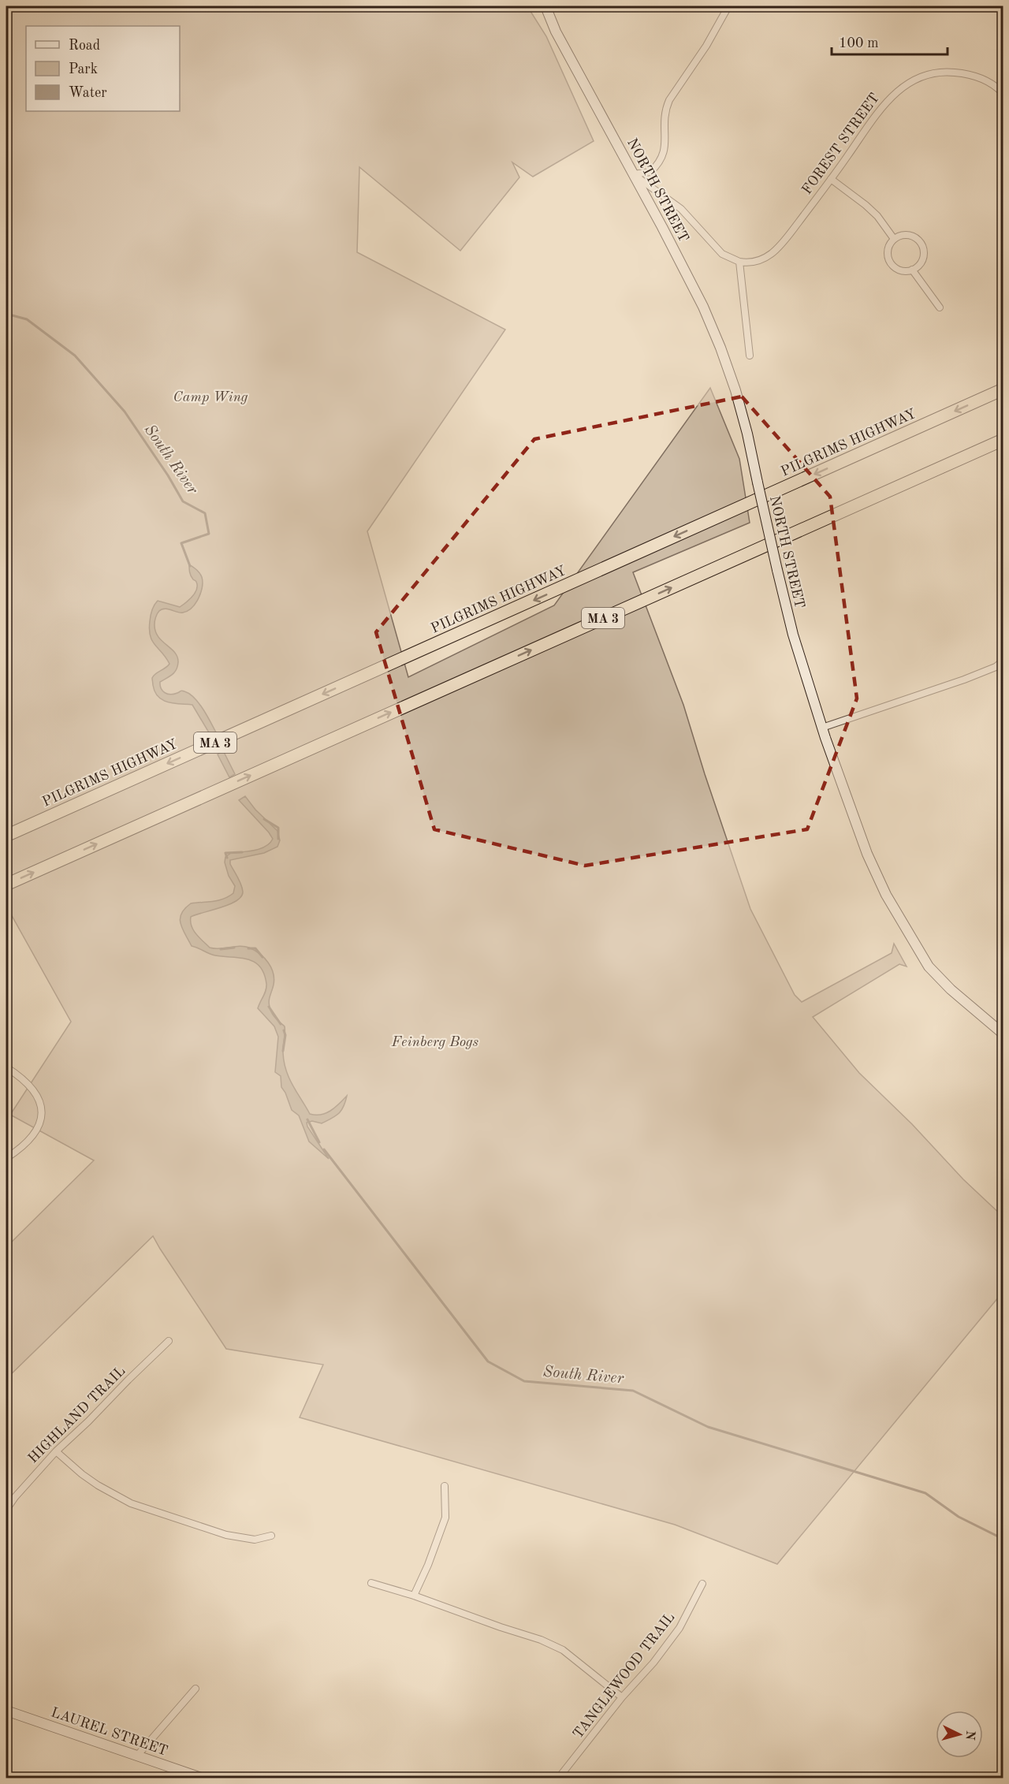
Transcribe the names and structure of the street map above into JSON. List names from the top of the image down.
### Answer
{
  "streets": {
    "highway": ["PILGRIMS HIGHWAY", "MA 3"],
    "street": [
      "FOREST STREET",
      "NORTH STREET",
      "HIGHLAND TRAIL",
      "TANGLEWOOD TRAIL",
      "LAUREL STREET"
    ]
  },
  "water": ["South River"],
  "parks": ["Camp Wing", "Feinberg Bogs"],
  "legend": ["Road", "Park", "Water"],
  "scale_bar": "100 m",
  "north": "right"
}
